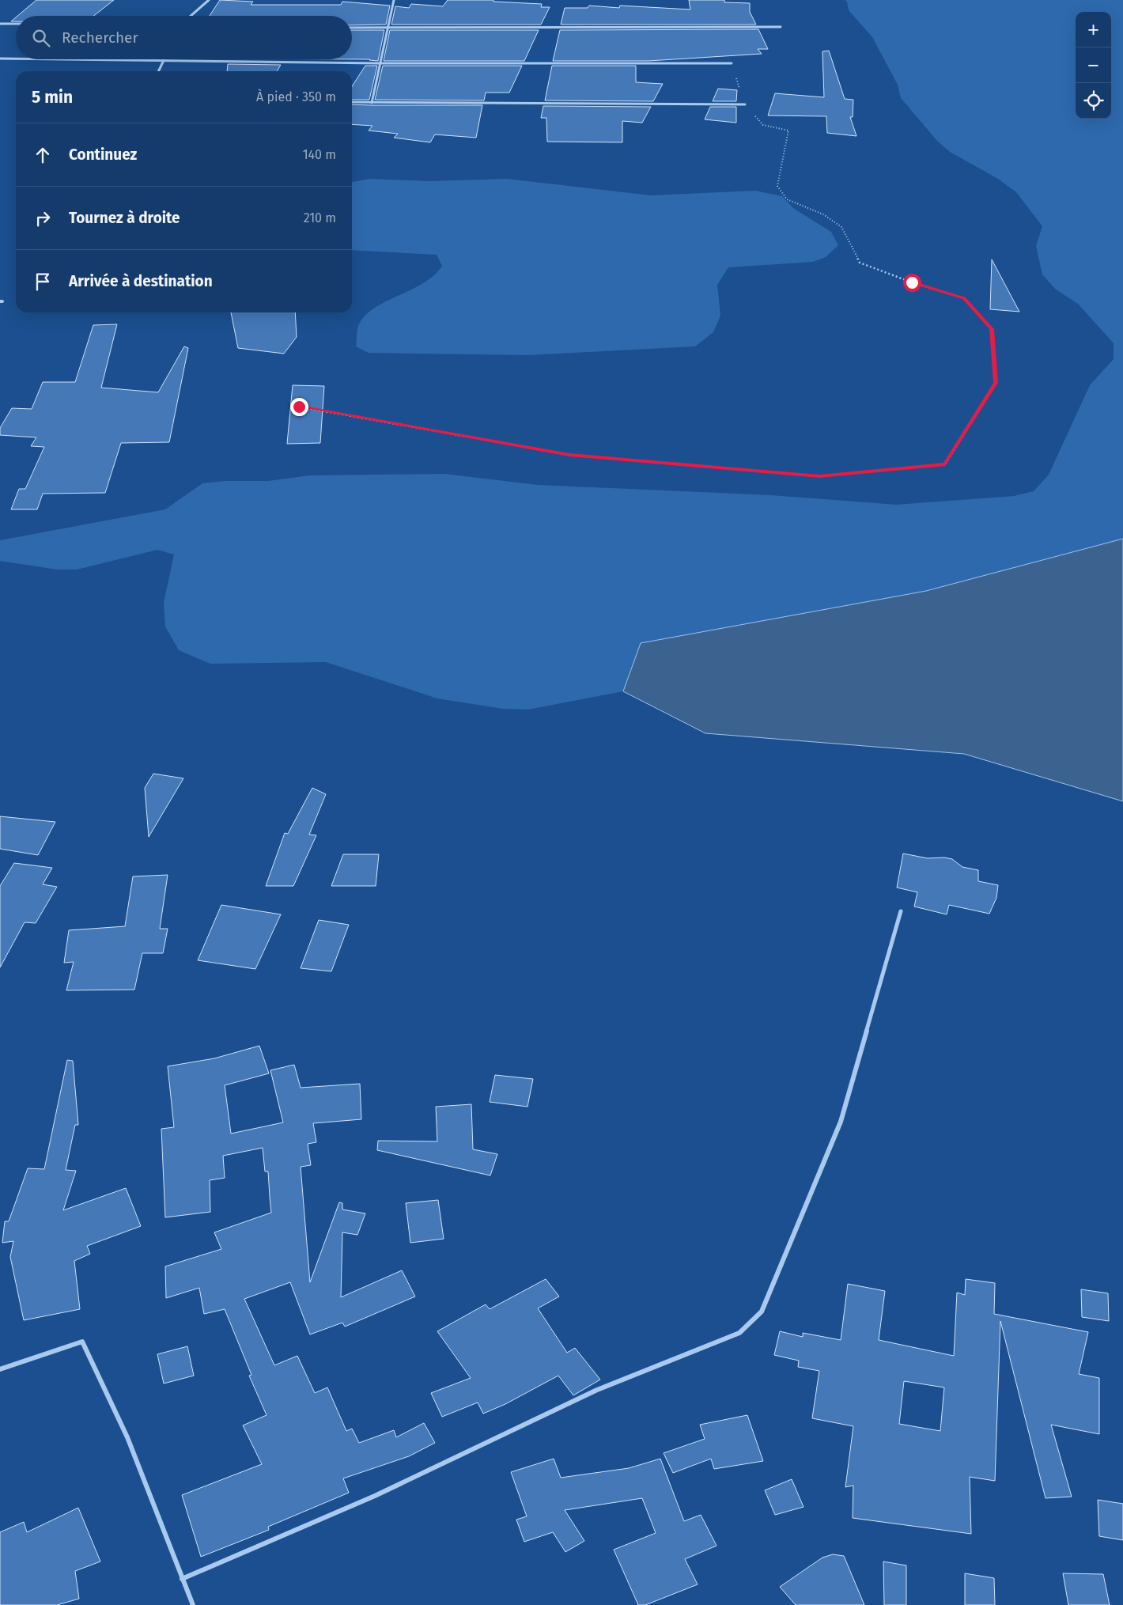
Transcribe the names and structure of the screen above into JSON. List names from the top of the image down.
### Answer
{
  "page": {
    "map_buttons": ["+", "−"],
    "search": "Rechercher",
    "heading": ["5 min", "À pied · 350 m"],
    "list": [
      ["Continuez", "140 m"],
      ["Tournez à droite", "210 m"],
      "Arrivée à destination"
    ]
  }
}
